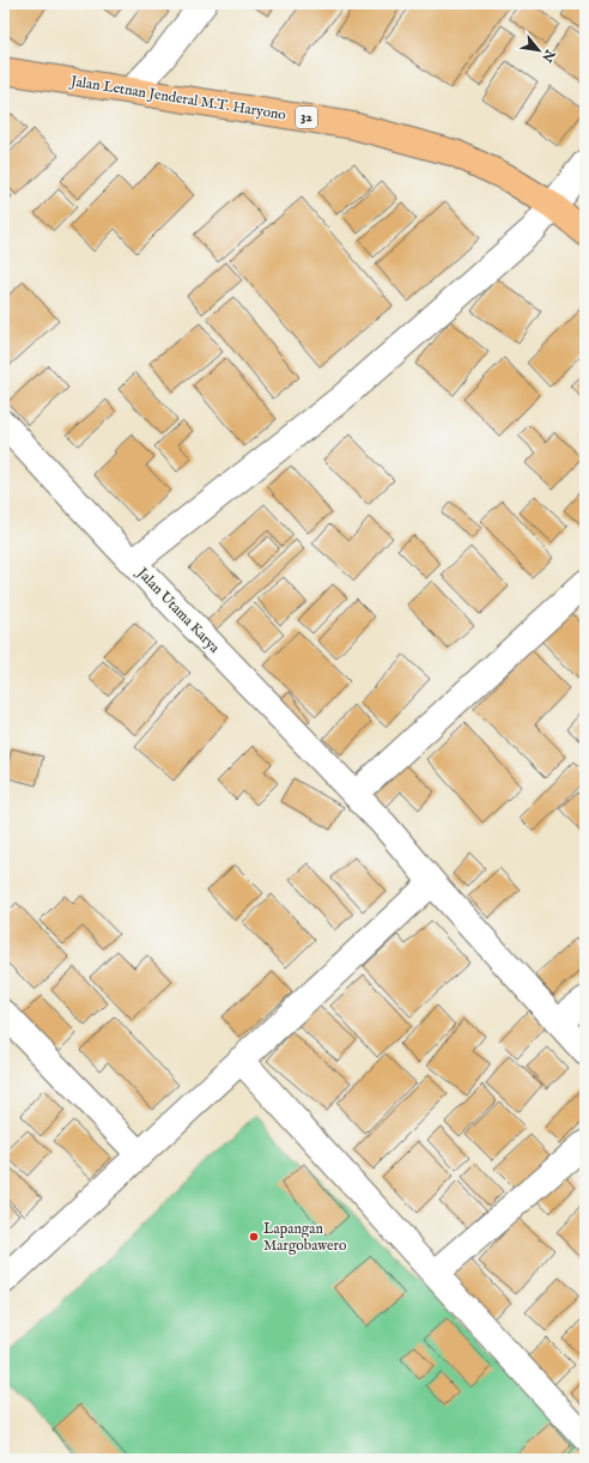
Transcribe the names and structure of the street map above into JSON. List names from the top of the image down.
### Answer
{
  "streets": {
    "highway": ["Jalan Letnan Jenderal M.T. Haryono", "32"],
    "street": ["Jalan Utama Karya"]
  },
  "places": ["Lapangan Margobawero"],
  "north": "bottom right"
}
